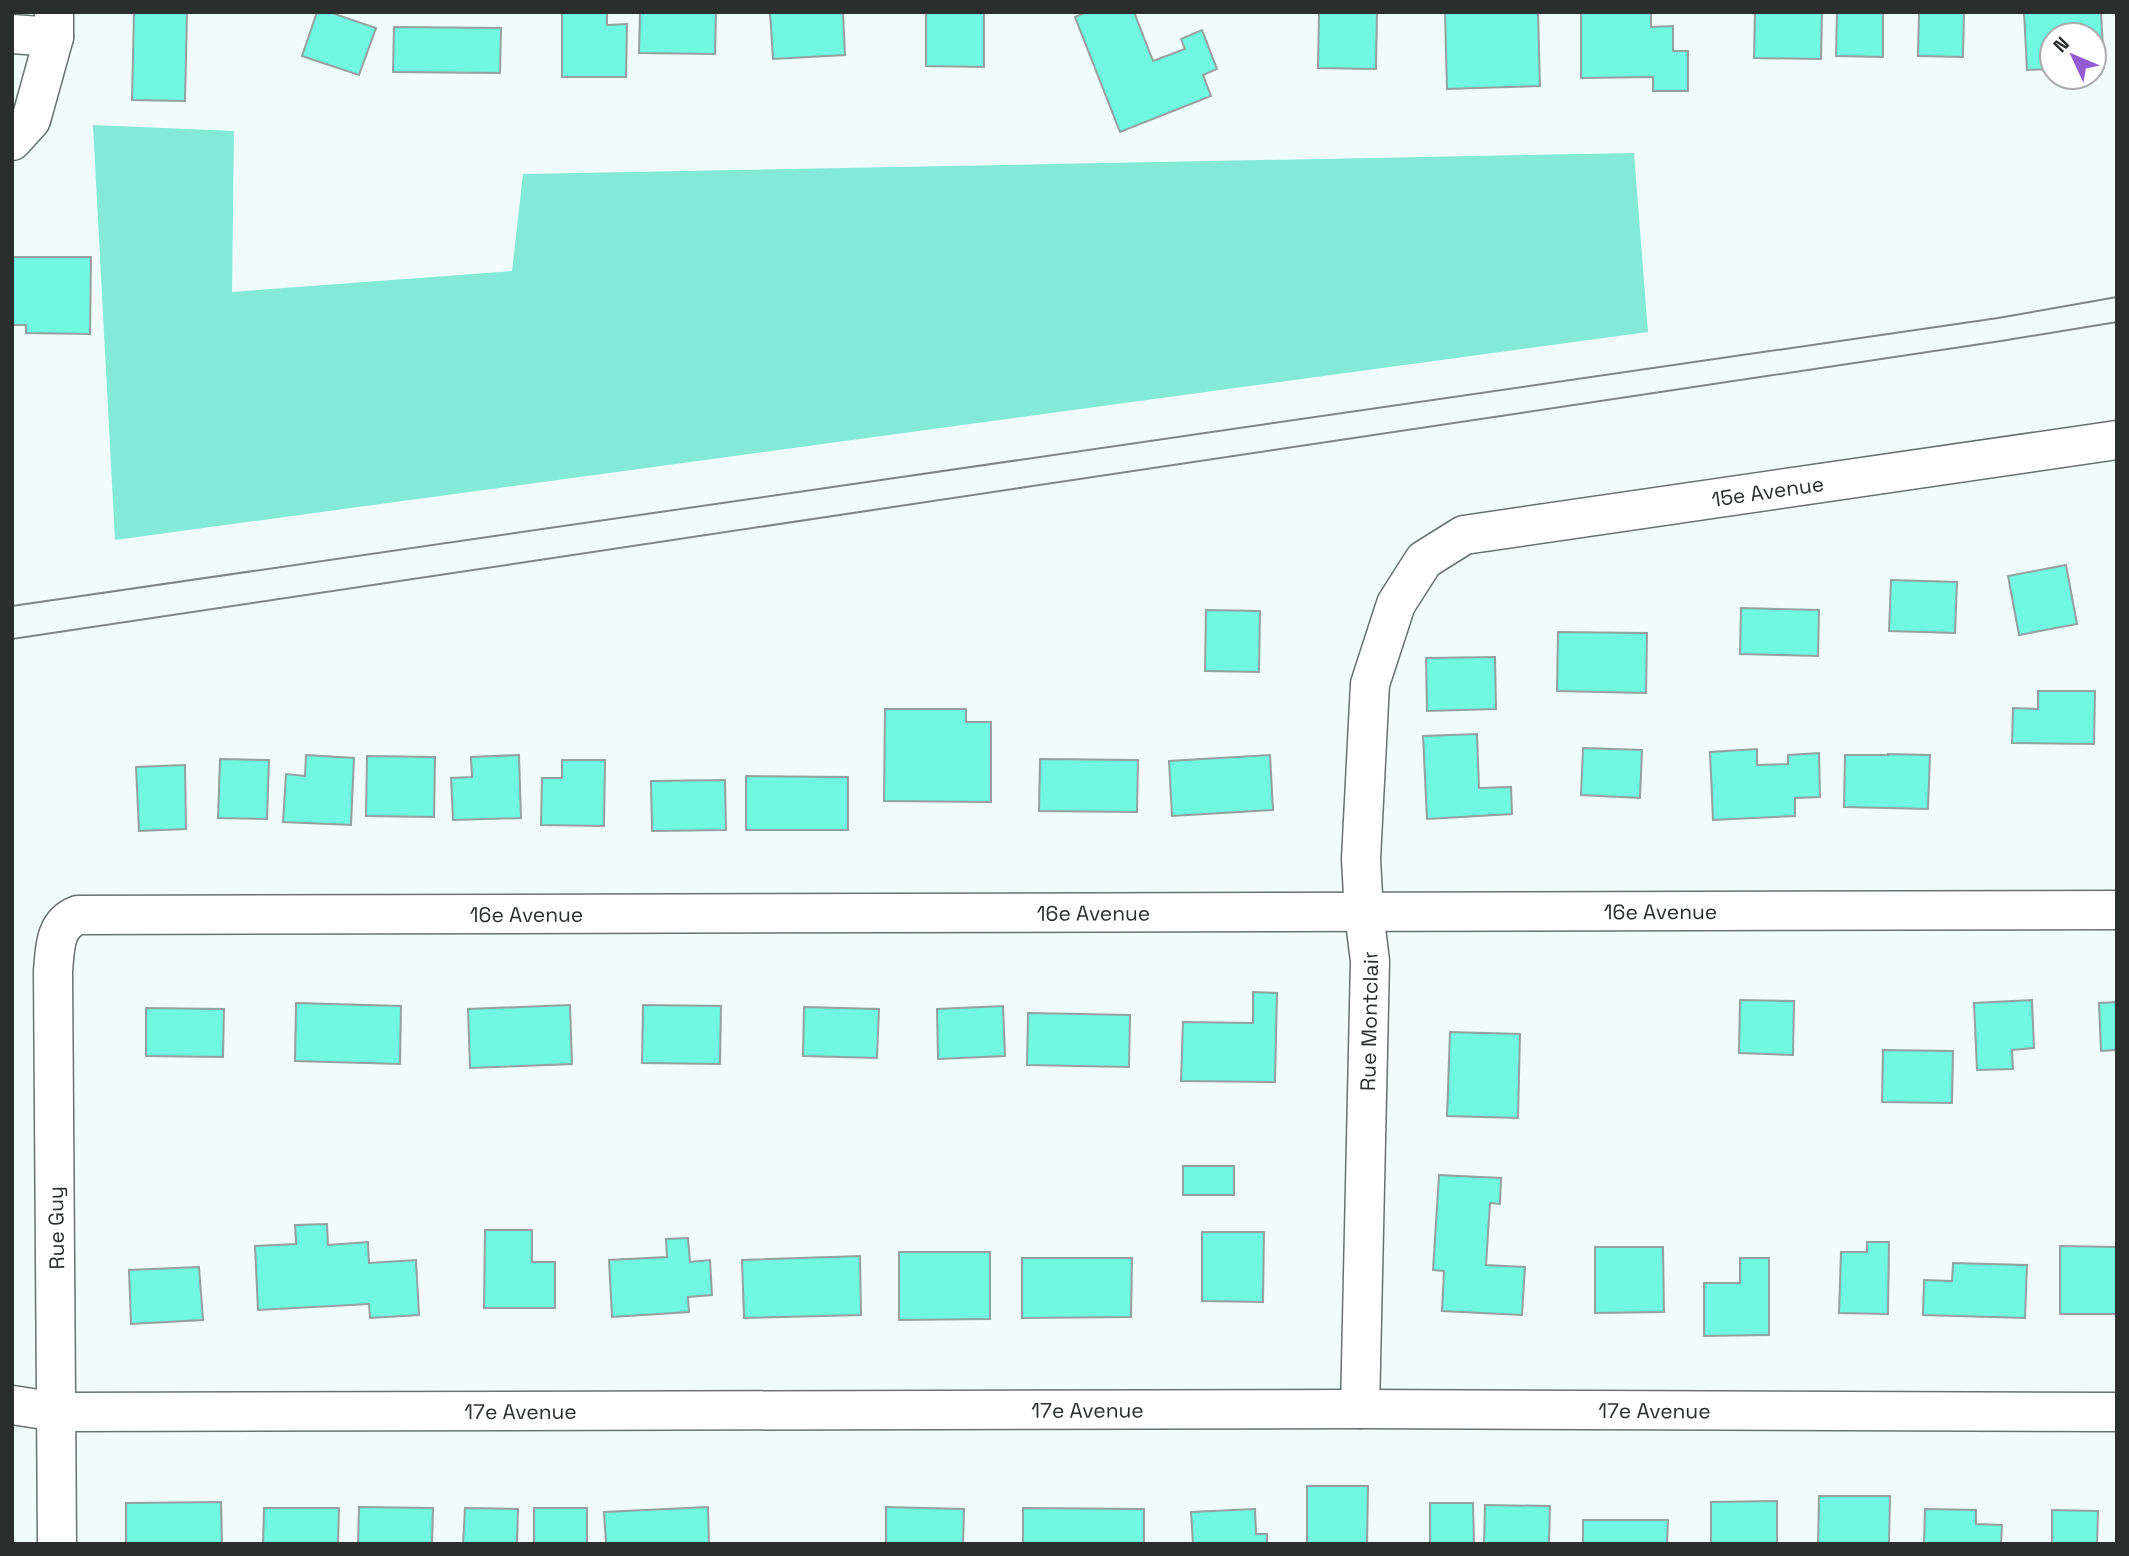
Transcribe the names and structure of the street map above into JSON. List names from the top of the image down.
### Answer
{
  "streets": {
    "street": [
      "15e Avenue",
      "16e Avenue",
      "Rue Montclair",
      "Rue Guy",
      "17e Avenue"
    ]
  },
  "crossings": [
    ["15e Avenue", "Rue Montclair"],
    ["16e Avenue", "Rue Montclair"],
    ["16e Avenue", "Rue Guy"],
    ["Rue Montclair", "17e Avenue"],
    ["Rue Guy", "17e Avenue"]
  ],
  "north": "top left"
}
